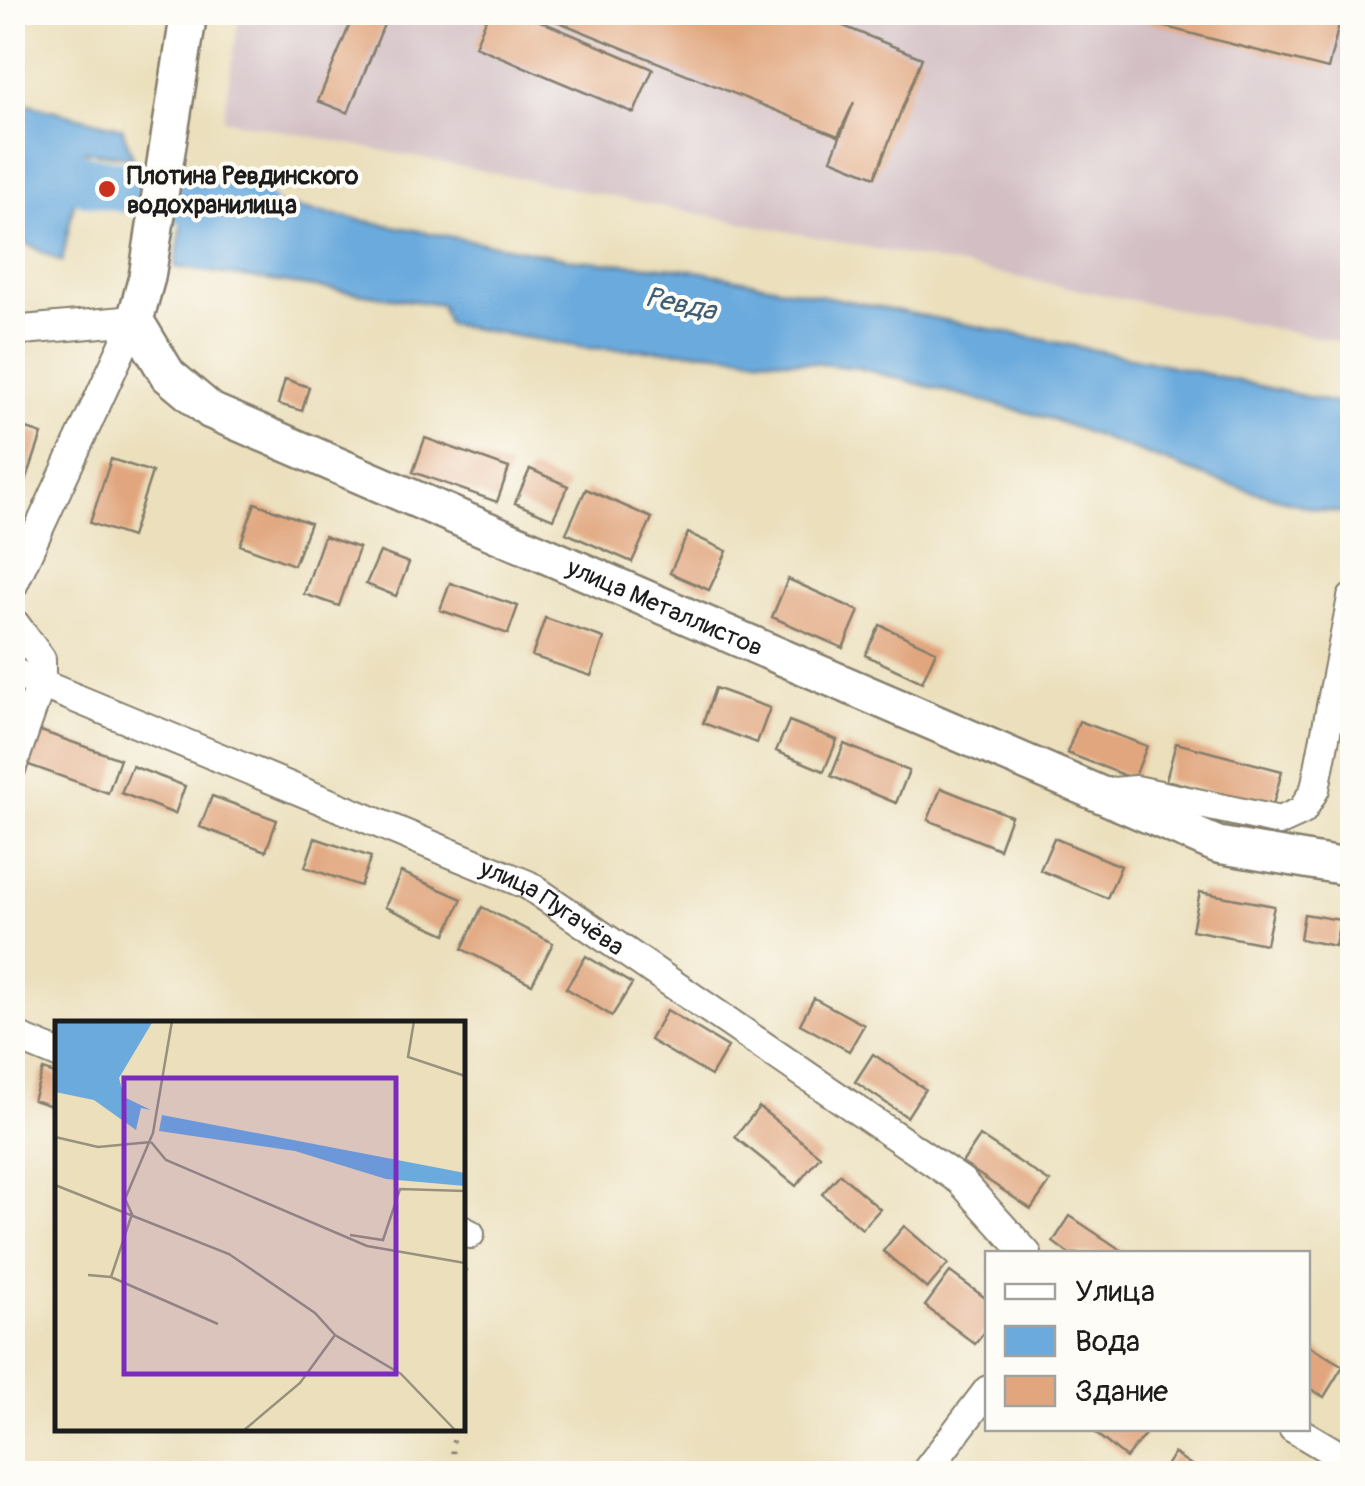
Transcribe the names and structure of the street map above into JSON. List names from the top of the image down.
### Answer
{
  "streets": {
    "street": ["улица Металлистов", "улица Пугачёва"]
  },
  "water": ["Ревда"],
  "places": ["Плотина Ревдинского водохранилища"],
  "legend": ["Улица", "Вода", "Здание"]
}
